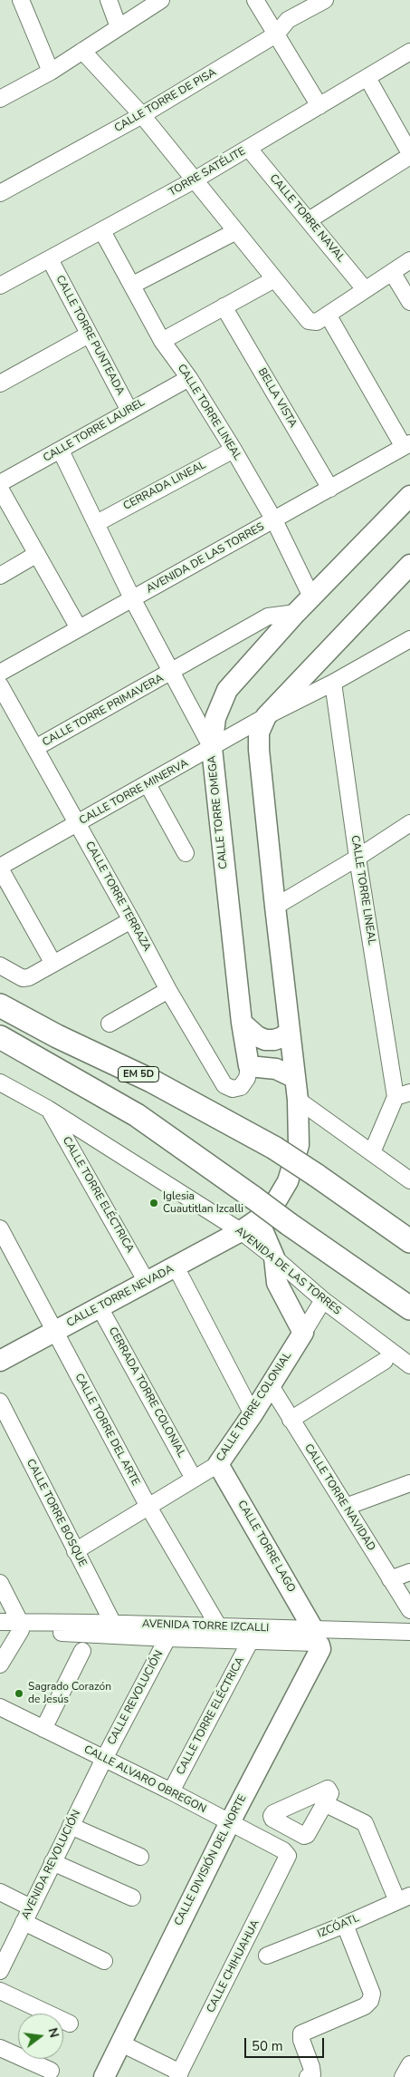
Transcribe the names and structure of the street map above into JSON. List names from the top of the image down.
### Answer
{
  "streets": {
    "highway": ["EM 5D"],
    "main road": [
      "CALLE TORRE OMEGA",
      "CALLE TORRE NEVADA",
      "CALLE TORRE COLONIAL",
      "CALLE TORRE LAGO",
      "CALLE DIVISIÓN DEL NORTE"
    ],
    "street": [
      "CALLE TORRE DE PISA",
      "TORRE SATÉLITE",
      "CALLE TORRE NAVAL",
      "CALLE TORRE PUNTEADA",
      "BELLA VISTA",
      "CALLE TORRE LINEAL",
      "CALLE TORRE LAUREL",
      "CERRADA LINEAL",
      "AVENIDA DE LAS TORRES",
      "CALLE TORRE PRIMAVERA",
      "CALLE TORRE MINERVA",
      "CALLE TORRE TERRAZA",
      "CALLE TORRE ELÉCTRICA",
      "CERRADA TORRE COLONIAL",
      "CALLE TORRE DEL ARTE",
      "CALLE TORRE NAVIDAD",
      "CALLE TORRE BOSQUE",
      "AVENIDA TORRE IZCALLI",
      "CALLE REVOLUCIÓN",
      "CALLE ALVARO OBREGON",
      "AVENIDA REVOLUCIÓN",
      "IZCÓATL",
      "CALLE CHIHUAHUA"
    ]
  },
  "crossings": [
    ["TORRE SATÉLITE", "CALLE TORRE NAVAL"],
    ["TORRE SATÉLITE", "CALLE TORRE PUNTEADA"],
    ["TORRE SATÉLITE", "CALLE TORRE LINEAL"],
    ["CALLE TORRE PUNTEADA", "CALLE TORRE LAUREL"],
    ["BELLA VISTA", "AVENIDA DE LAS TORRES"],
    ["CALLE TORRE LINEAL", "CALLE TORRE LAUREL"],
    ["CALLE TORRE LINEAL", "CERRADA LINEAL"],
    ["CALLE TORRE LINEAL", "AVENIDA DE LAS TORRES"],
    ["CALLE TORRE LINEAL", "CALLE TORRE MINERVA"],
    ["CALLE TORRE LINEAL", "CALLE TORRE OMEGA"],
    ["CALLE TORRE LAUREL", "CALLE TORRE PRIMAVERA"],
    ["CERRADA LINEAL", "CALLE TORRE PRIMAVERA"],
    ["AVENIDA DE LAS TORRES", "CALLE TORRE PRIMAVERA"],
    ["AVENIDA DE LAS TORRES", "CALLE TORRE ELÉCTRICA"],
    ["AVENIDA DE LAS TORRES", "CALLE TORRE NEVADA"],
    ["AVENIDA DE LAS TORRES", "CALLE TORRE COLONIAL"],
    ["CALLE TORRE PRIMAVERA", "CALLE TORRE MINERVA"],
    ["CALLE TORRE PRIMAVERA", "CALLE TORRE OMEGA"],
    ["CALLE TORRE PRIMAVERA", "CALLE TORRE TERRAZA"],
    ["CALLE TORRE MINERVA", "CALLE TORRE OMEGA"],
    ["CALLE TORRE MINERVA", "CALLE TORRE TERRAZA"],
    ["CALLE TORRE OMEGA", "CALLE TORRE TERRAZA"],
    ["CALLE TORRE ELÉCTRICA", "CALLE TORRE NEVADA"],
    ["CALLE TORRE ELÉCTRICA", "CALLE ALVARO OBREGON"],
    ["CALLE TORRE NEVADA", "CERRADA TORRE COLONIAL"],
    ["CALLE TORRE NEVADA", "CALLE TORRE DEL ARTE"],
    ["CERRADA TORRE COLONIAL", "CALLE TORRE COLONIAL"],
    ["CALLE TORRE COLONIAL", "CALLE TORRE DEL ARTE"],
    ["CALLE TORRE COLONIAL", "CALLE TORRE NAVIDAD"],
    ["CALLE TORRE COLONIAL", "CALLE TORRE BOSQUE"],
    ["CALLE TORRE COLONIAL", "CALLE TORRE LAGO"],
    ["CALLE TORRE DEL ARTE", "AVENIDA TORRE IZCALLI"],
    ["CALLE TORRE BOSQUE", "AVENIDA TORRE IZCALLI"],
    ["CALLE TORRE LAGO", "AVENIDA TORRE IZCALLI"],
    ["CALLE TORRE LAGO", "CALLE DIVISIÓN DEL NORTE"],
    ["AVENIDA TORRE IZCALLI", "CALLE DIVISIÓN DEL NORTE"],
    ["CALLE REVOLUCIÓN", "CALLE ALVARO OBREGON"],
    ["CALLE REVOLUCIÓN", "AVENIDA REVOLUCIÓN"],
    ["CALLE ALVARO OBREGON", "CALLE DIVISIÓN DEL NORTE"],
    ["CALLE ALVARO OBREGON", "AVENIDA REVOLUCIÓN"],
    ["CALLE ALVARO OBREGON", "CALLE CHIHUAHUA"]
  ],
  "places": ["Iglesia Cuautitlan Izcalli", "Sagrado Corazón de Jesús"],
  "scale_bar": "50 m",
  "north": "right"
}
